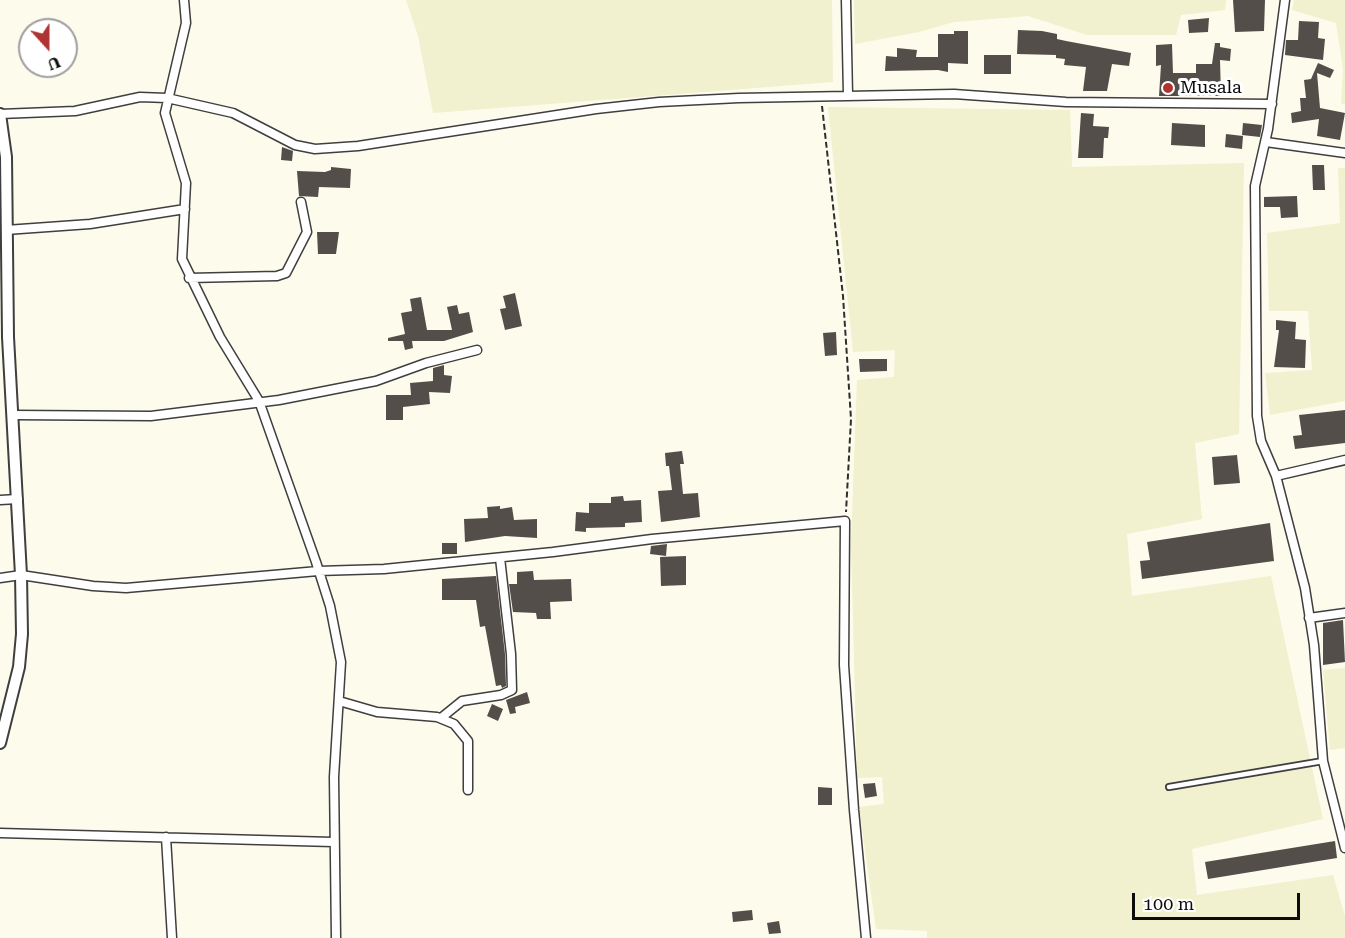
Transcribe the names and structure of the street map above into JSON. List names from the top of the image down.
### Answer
{
  "places": ["Musala"],
  "scale_bar": "100 m",
  "north": "bottom"
}
